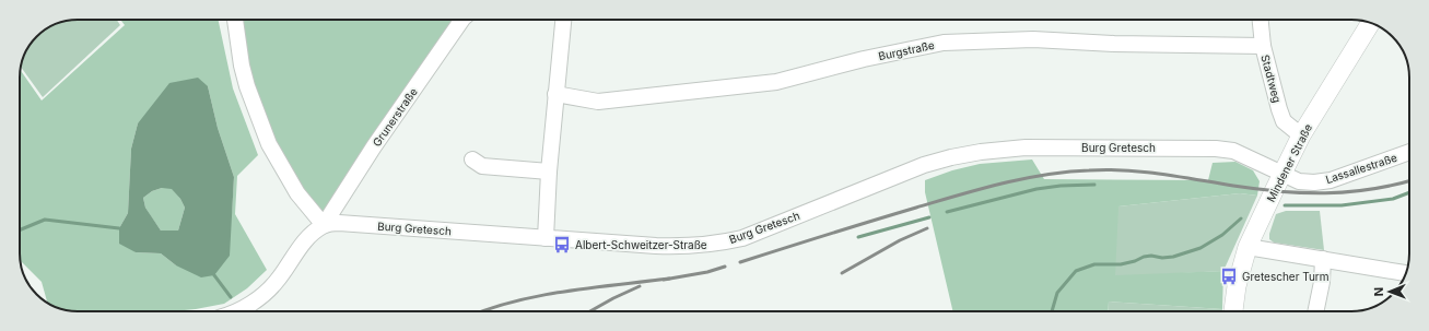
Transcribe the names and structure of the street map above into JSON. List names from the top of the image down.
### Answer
{
  "streets": {
    "main road": ["Mindener Straße"],
    "street": [
      "Burgstraße",
      "Stadtweg",
      "Grunerstraße",
      "Burg Gretesch",
      "Lassallestraße"
    ]
  },
  "crossings": [
    ["Burgstraße", "Stadtweg"],
    ["Stadtweg", "Mindener Straße"],
    ["Grunerstraße", "Burg Gretesch"],
    ["Burg Gretesch", "Mindener Straße"],
    ["Burg Gretesch", "Lassallestraße"],
    ["Mindener Straße", "Lassallestraße"]
  ],
  "places": {
    "bus stop": ["Albert-Schweitzer-Straße", "Gretescher Turm"]
  },
  "north": "left"
}
